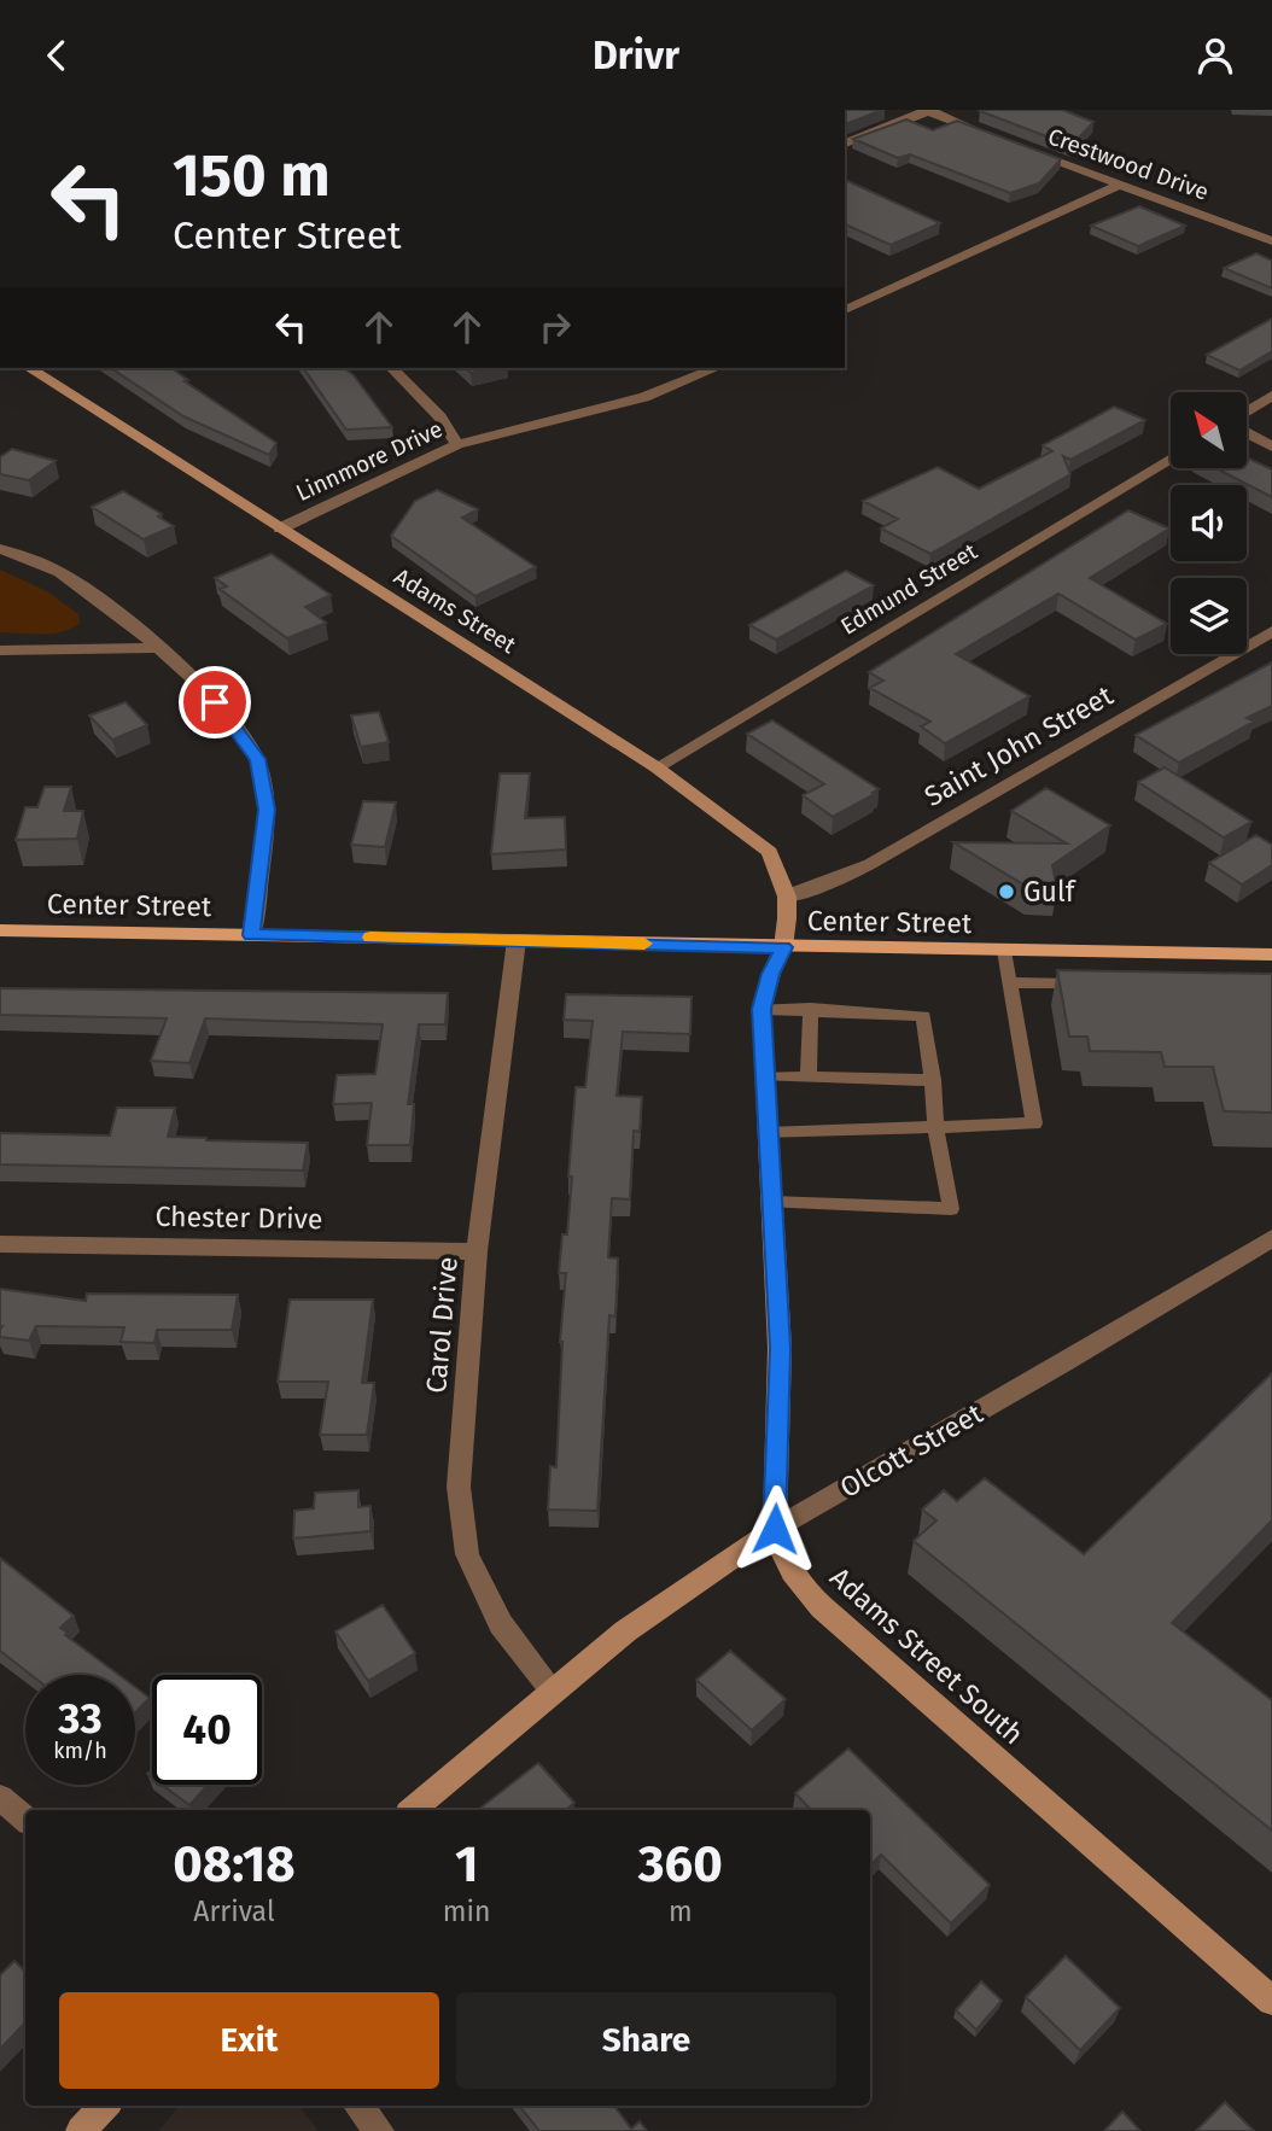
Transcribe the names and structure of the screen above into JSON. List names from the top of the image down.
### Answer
{
  "streets": {
    "main road": [
      "Adams Street",
      "Center Street",
      "Olcott Street",
      "Adams Street South"
    ],
    "street": [
      "Crestwood Drive",
      "Linnmore Drive",
      "Edmund Street",
      "Saint John Street",
      "Chester Drive",
      "Carol Drive"
    ]
  },
  "crossings": [
    ["Linnmore Drive", "Adams Street"],
    ["Edmund Street", "Adams Street"],
    ["Adams Street", "Saint John Street"],
    ["Adams Street", "Center Street"],
    ["Adams Street", "Adams Street South"],
    ["Center Street", "Carol Drive"],
    ["Center Street", "Adams Street South"],
    ["Chester Drive", "Carol Drive"],
    ["Carol Drive", "Olcott Street"],
    ["Olcott Street", "Adams Street South"]
  ],
  "places": ["Gulf"],
  "north": "top left",
  "page": {
    "header": "Drivr",
    "turn": ["150 m", "Center Street"],
    "speed": "33 km/h",
    "limit": "40",
    "eta": [
      "08:18",
      "Arrival",
      "1",
      "min",
      "360",
      "m"
    ],
    "buttons": ["Exit", "Share"]
  }
}
